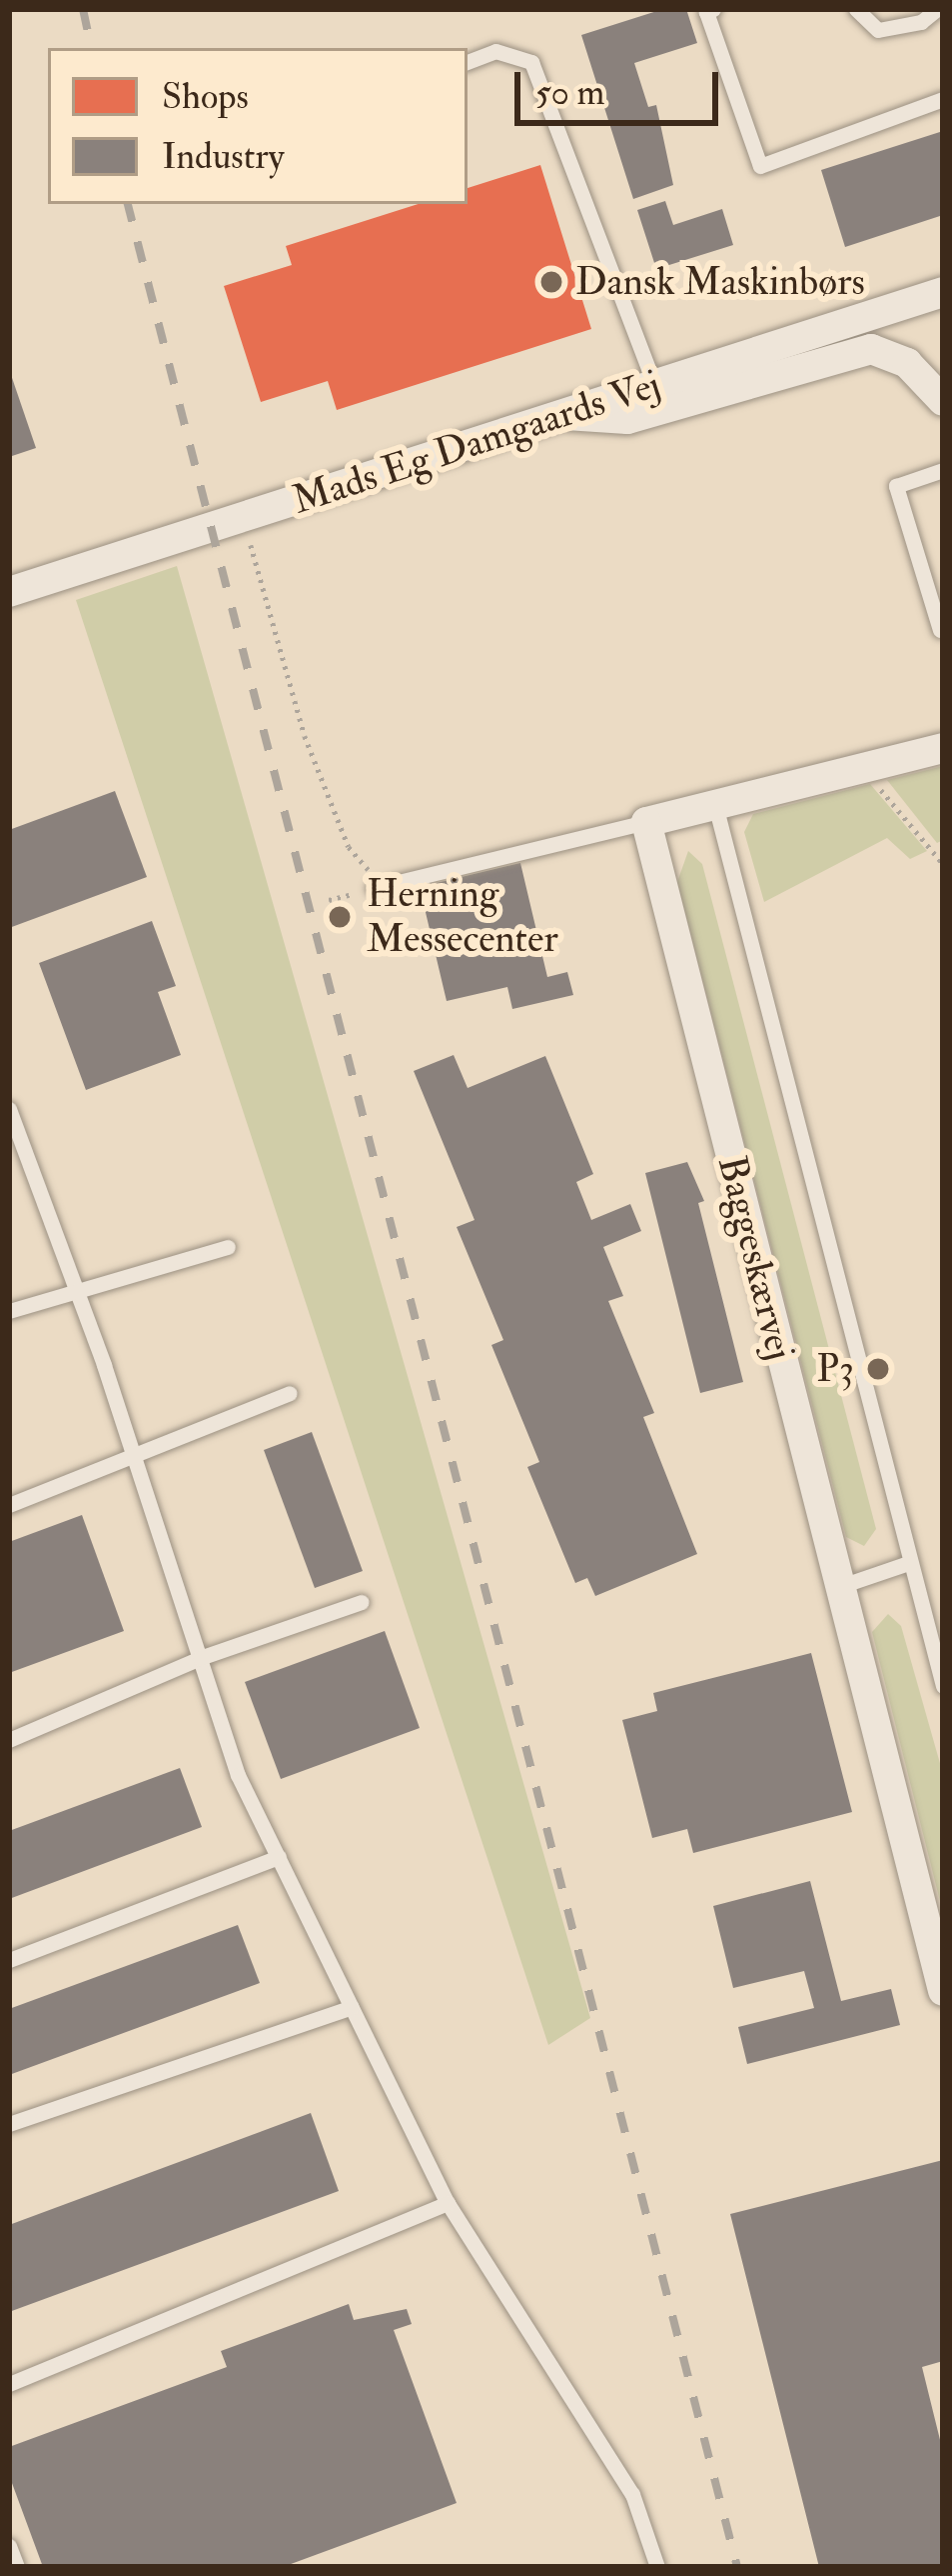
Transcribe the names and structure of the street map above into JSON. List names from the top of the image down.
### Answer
{
  "streets": {
    "street": ["Mads Eg Damgaards Vej", "Baggeskærvej"]
  },
  "places": ["Dansk Maskinbørs", "Herning Messecenter", "P3"],
  "legend": ["Shops", "Industry"],
  "scale_bar": "50 m"
}
